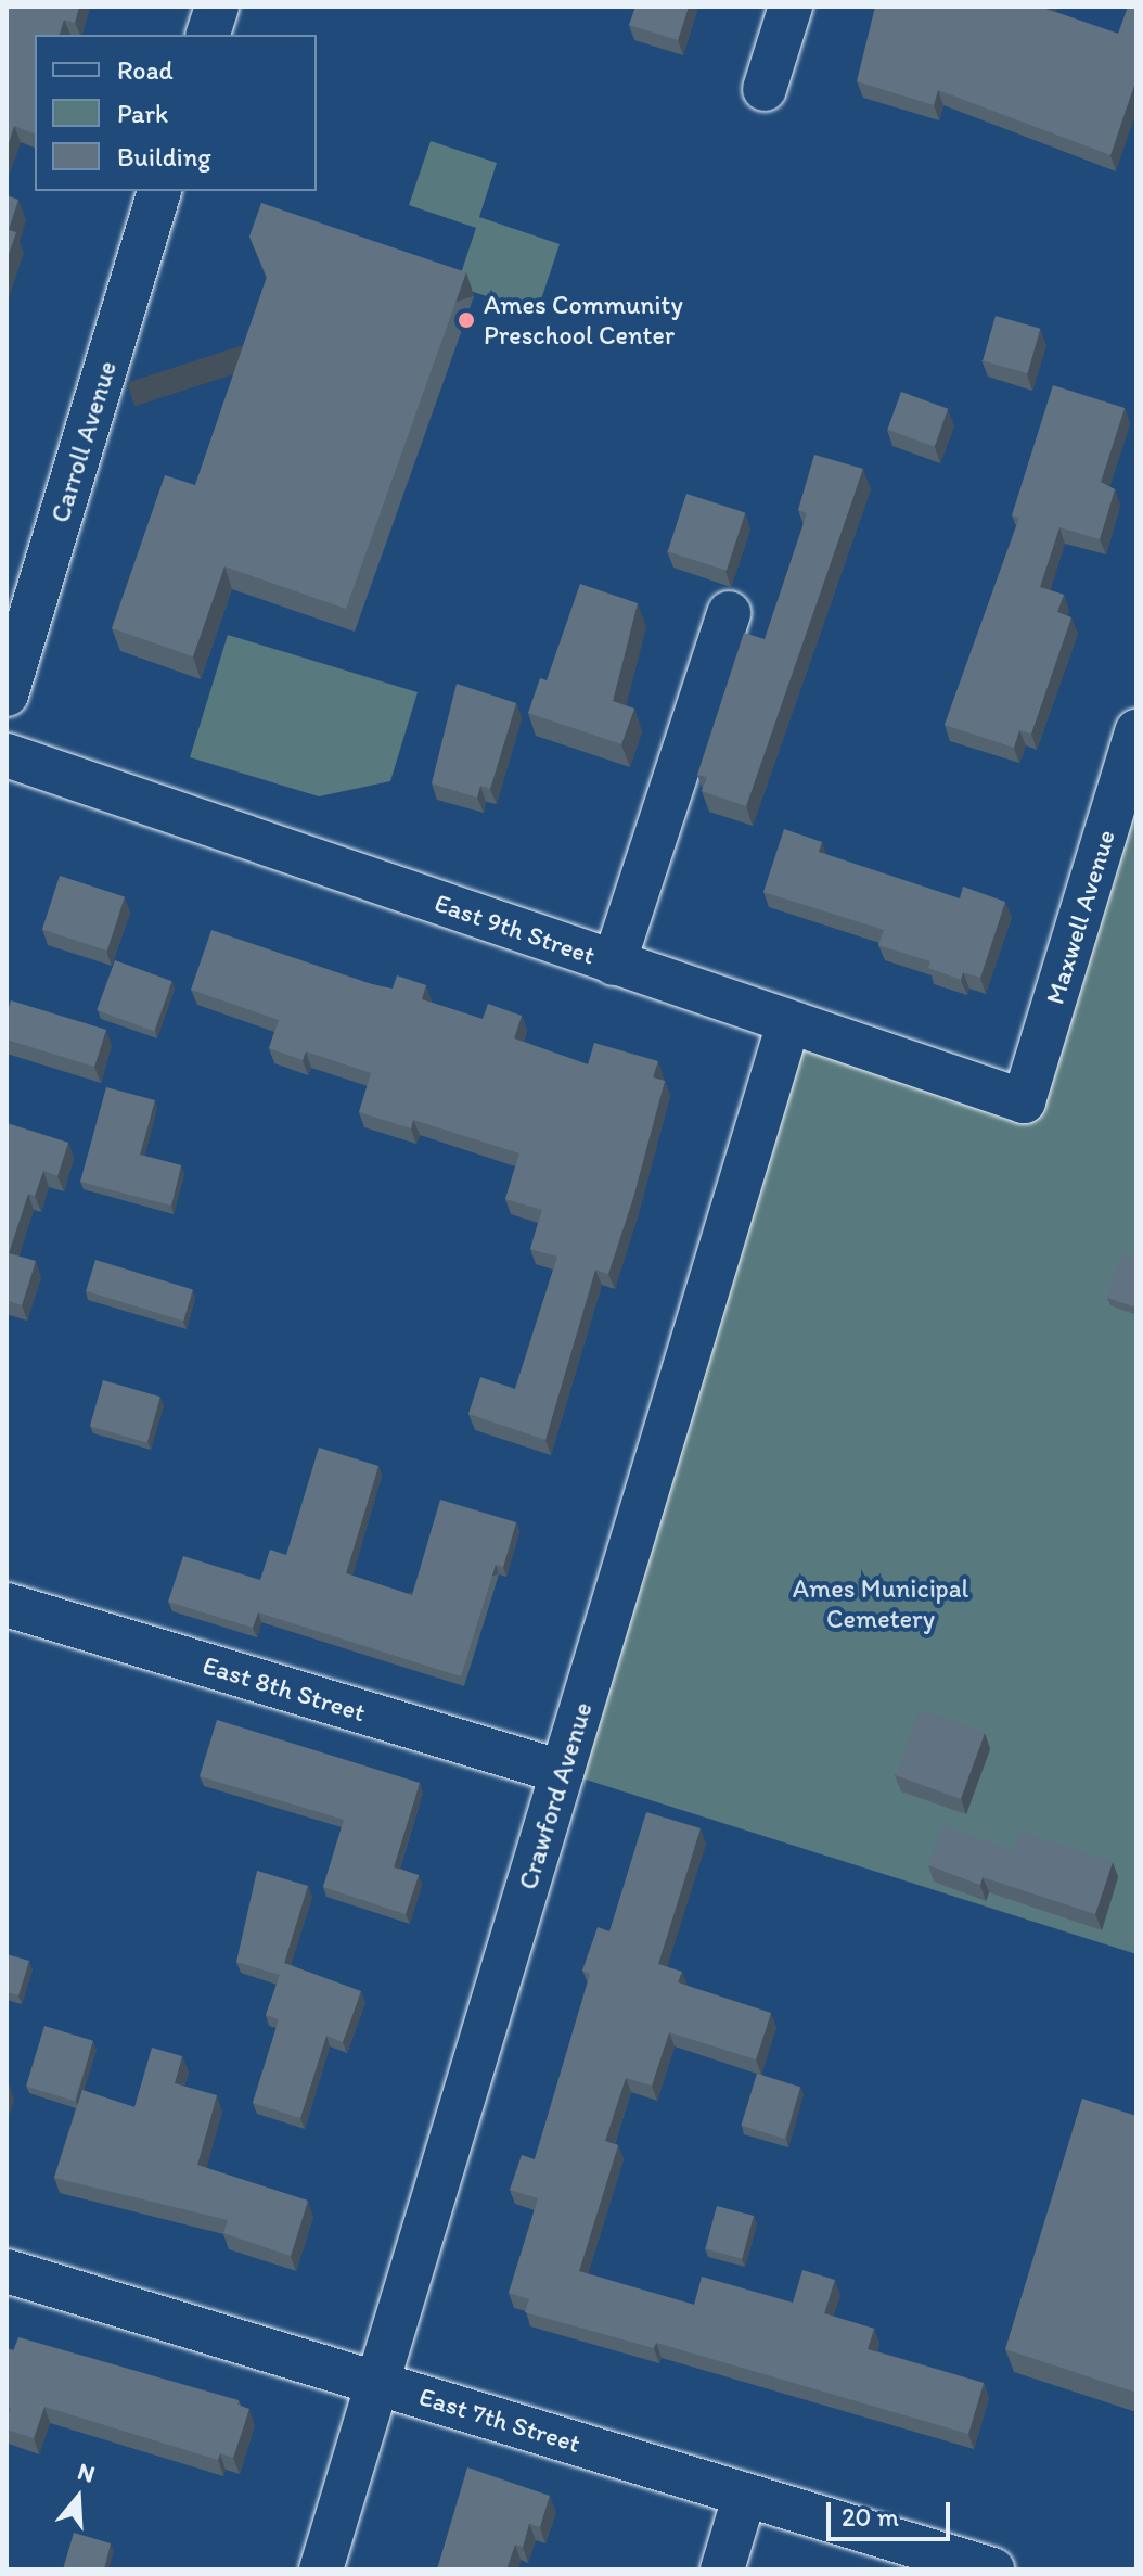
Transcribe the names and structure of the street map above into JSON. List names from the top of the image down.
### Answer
{
  "streets": {
    "street": [
      "Carroll Avenue",
      "Maxwell Avenue",
      "East 9th Street",
      "East 8th Street",
      "Crawford Avenue",
      "East 7th Street"
    ]
  },
  "crossings": [
    ["Maxwell Avenue", "East 9th Street"],
    ["East 9th Street", "Crawford Avenue"],
    ["East 8th Street", "Crawford Avenue"],
    ["Crawford Avenue", "East 7th Street"]
  ],
  "parks": ["Ames Municipal Cemetery"],
  "places": ["Ames Community Preschool Center"],
  "legend": ["Road", "Park", "Building"],
  "scale_bar": "20 m",
  "north": "top"
}
